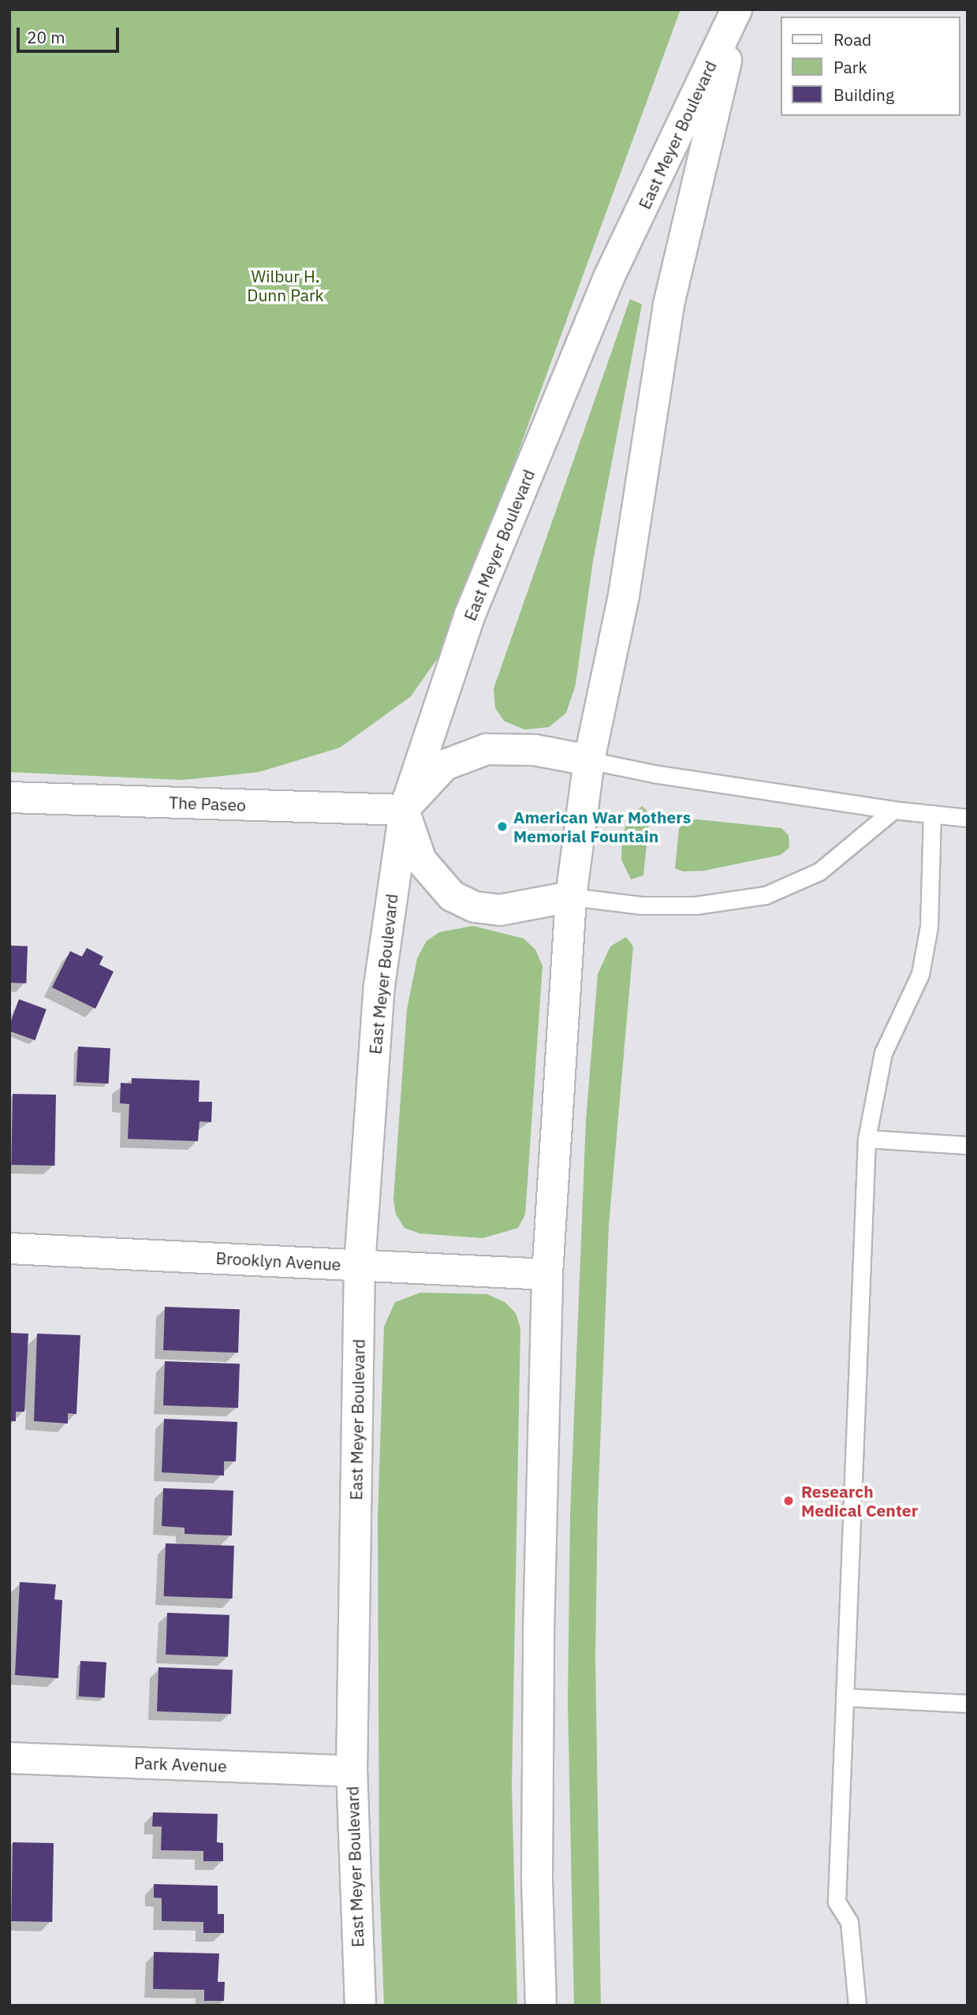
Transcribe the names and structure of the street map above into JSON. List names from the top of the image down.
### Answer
{
  "streets": {
    "main road": [
      "East Meyer Boulevard",
      "The Paseo",
      "Brooklyn Avenue",
      "Park Avenue"
    ]
  },
  "crossings": [
    ["East Meyer Boulevard", "The Paseo"],
    ["East Meyer Boulevard", "Brooklyn Avenue"],
    ["East Meyer Boulevard", "Park Avenue"]
  ],
  "parks": ["Wilbur H. Dunn Park"],
  "places": ["American War Mothers Memorial Fountain", "Research Medical Center"],
  "legend": ["Road", "Park", "Building"],
  "scale_bar": "20 m"
}
